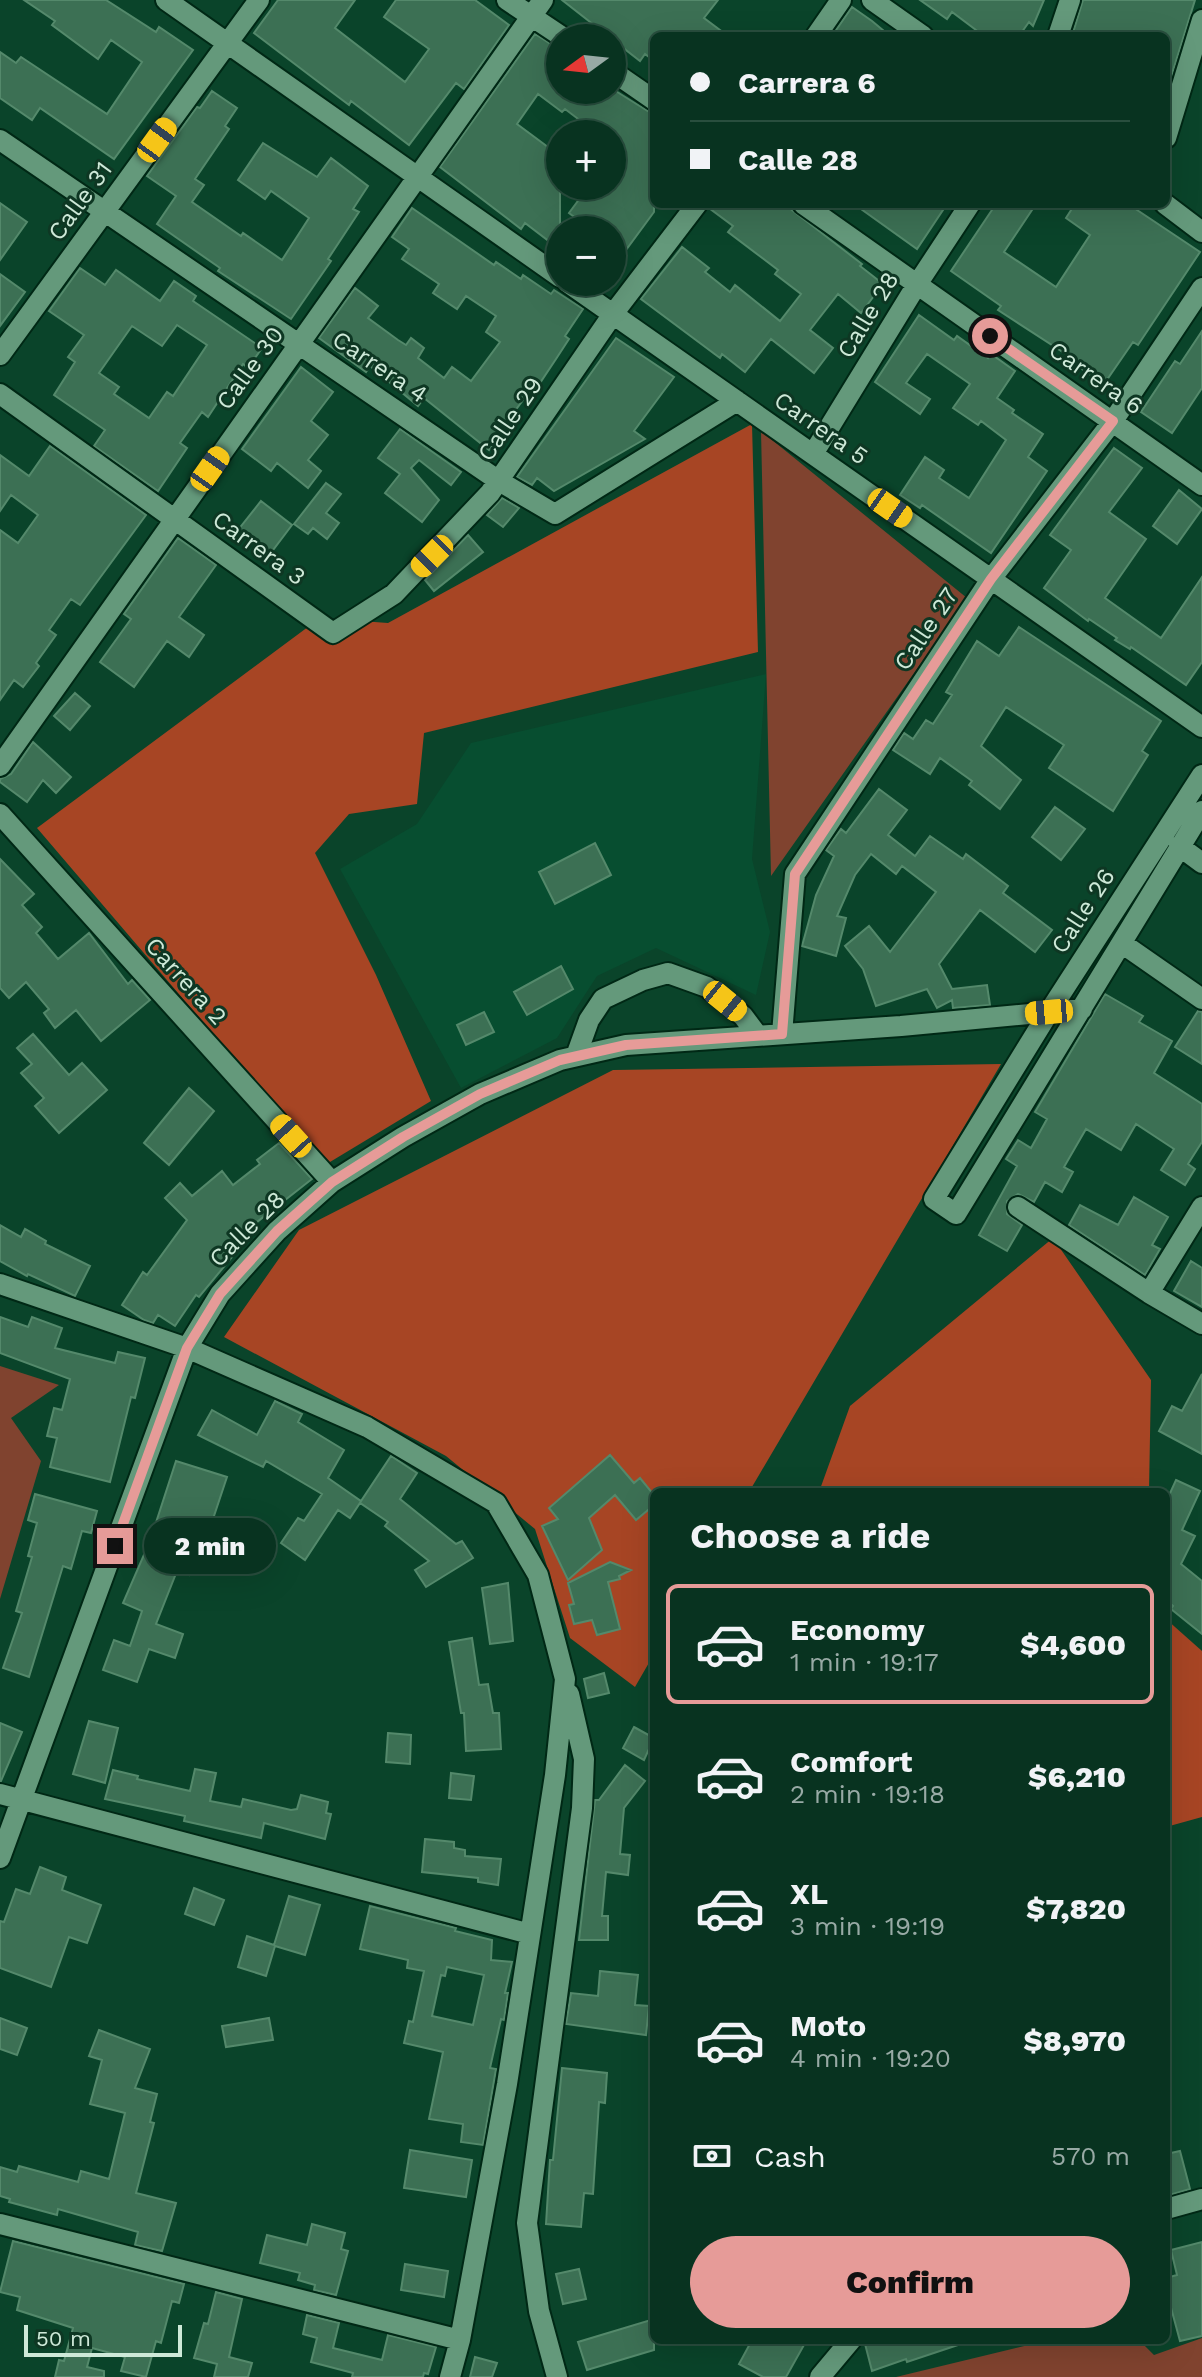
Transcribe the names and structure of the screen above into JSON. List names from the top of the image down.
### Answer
{
  "streets": {
    "street": [
      "Calle 31",
      "Calle 28",
      "Carrera 4",
      "Calle 30",
      "Carrera 6",
      "Calle 29",
      "Carrera 5",
      "Carrera 3",
      "Calle 27",
      "Calle 26",
      "Carrera 2"
    ]
  },
  "crossings": [
    ["Calle 31", "Carrera 4"],
    ["Calle 28", "Carrera 6"],
    ["Calle 28", "Carrera 5"],
    ["Calle 28", "Calle 27"],
    ["Calle 28", "Calle 26"],
    ["Calle 28", "Carrera 2"],
    ["Carrera 4", "Calle 30"],
    ["Carrera 4", "Calle 29"],
    ["Carrera 4", "Carrera 5"],
    ["Calle 30", "Carrera 3"],
    ["Carrera 6", "Calle 27"],
    ["Calle 29", "Carrera 5"],
    ["Calle 29", "Carrera 3"],
    ["Carrera 5", "Calle 27"]
  ],
  "scale_bar": "50 m",
  "north": "left",
  "page": {
    "map_buttons": ["+", "−"],
    "banner": ["Carrera 6", "Calle 28"],
    "heading": "Choose a ride",
    "bubble": "2 min",
    "list": [
      {
        "name": "Economy",
        "note": "1 min · 19:17",
        "value": "$4,600"
      },
      {
        "name": "Comfort",
        "note": "2 min · 19:18",
        "value": "$6,210"
      },
      {
        "name": "XL",
        "note": "3 min · 19:19",
        "value": "$7,820"
      },
      {
        "name": "Moto",
        "note": "4 min · 19:20",
        "value": "$8,970"
      }
    ],
    "pay": ["Cash", "570 m"],
    "buttons": "Confirm",
    "scale": "50 m"
  }
}
